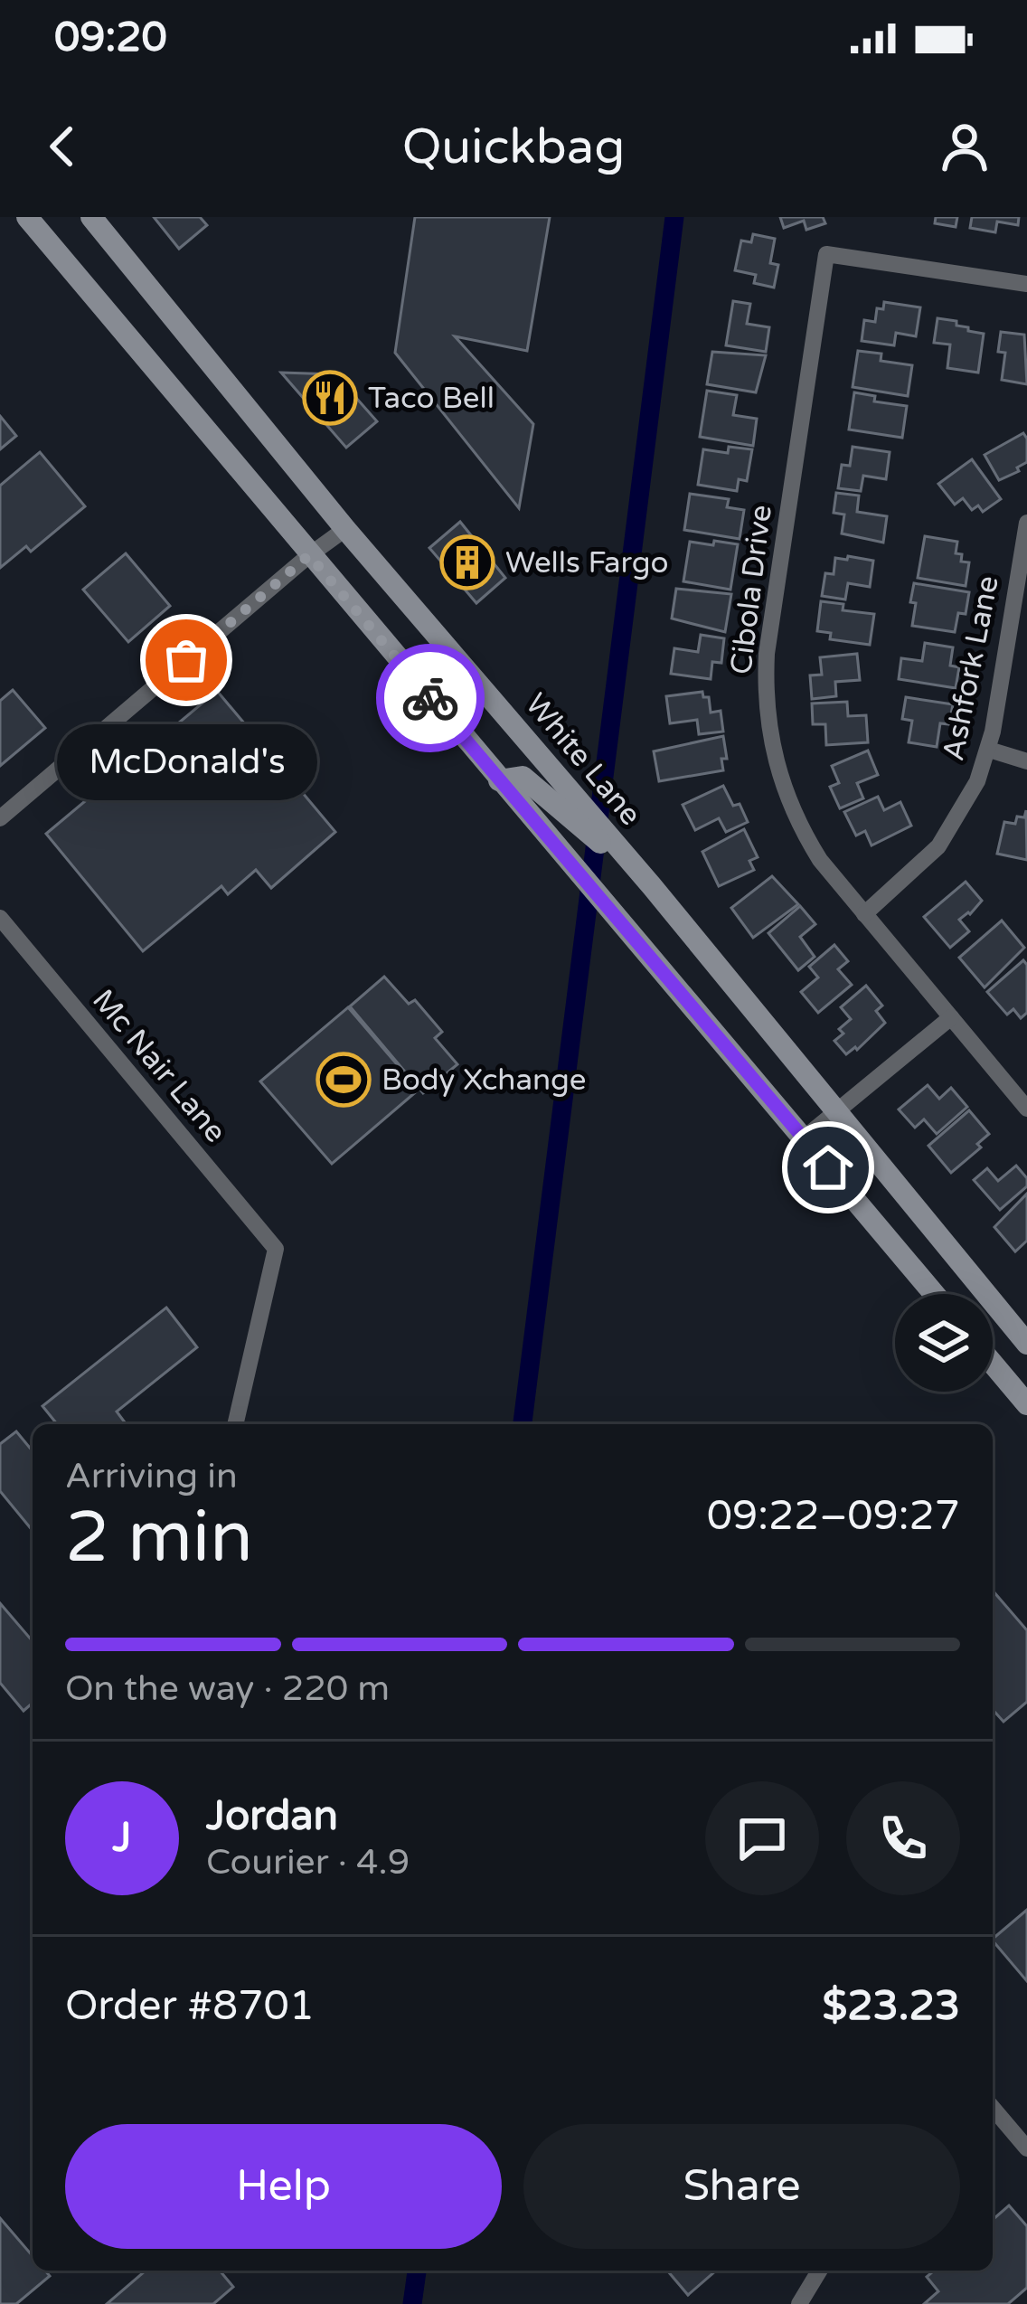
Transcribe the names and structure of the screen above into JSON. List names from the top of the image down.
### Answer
{
  "streets": {
    "main road": ["White Lane"],
    "street": ["Cibola Drive", "Ashfork Lane", "Mc Nair Lane"]
  },
  "crossings": [
    ["Cibola Drive", "Ashfork Lane"]
  ],
  "places": {
    "restaurant": ["Taco Bell"],
    "building": ["Wells Fargo"],
    "other": ["McDonald's"],
    "sports": ["Body Xchange"]
  },
  "page": {
    "status": "09:20",
    "header": "Quickbag",
    "bubble": "McDonald's",
    "heading": ["2 min", "Arriving in", "09:22–09:27"],
    "panel": [
      "Jordan",
      "Courier · 4.9",
      "Order #8701",
      "$23.23"
    ],
    "bar": "On the way · 220 m",
    "round": "J",
    "buttons": ["Help", "Share"]
  }
}
